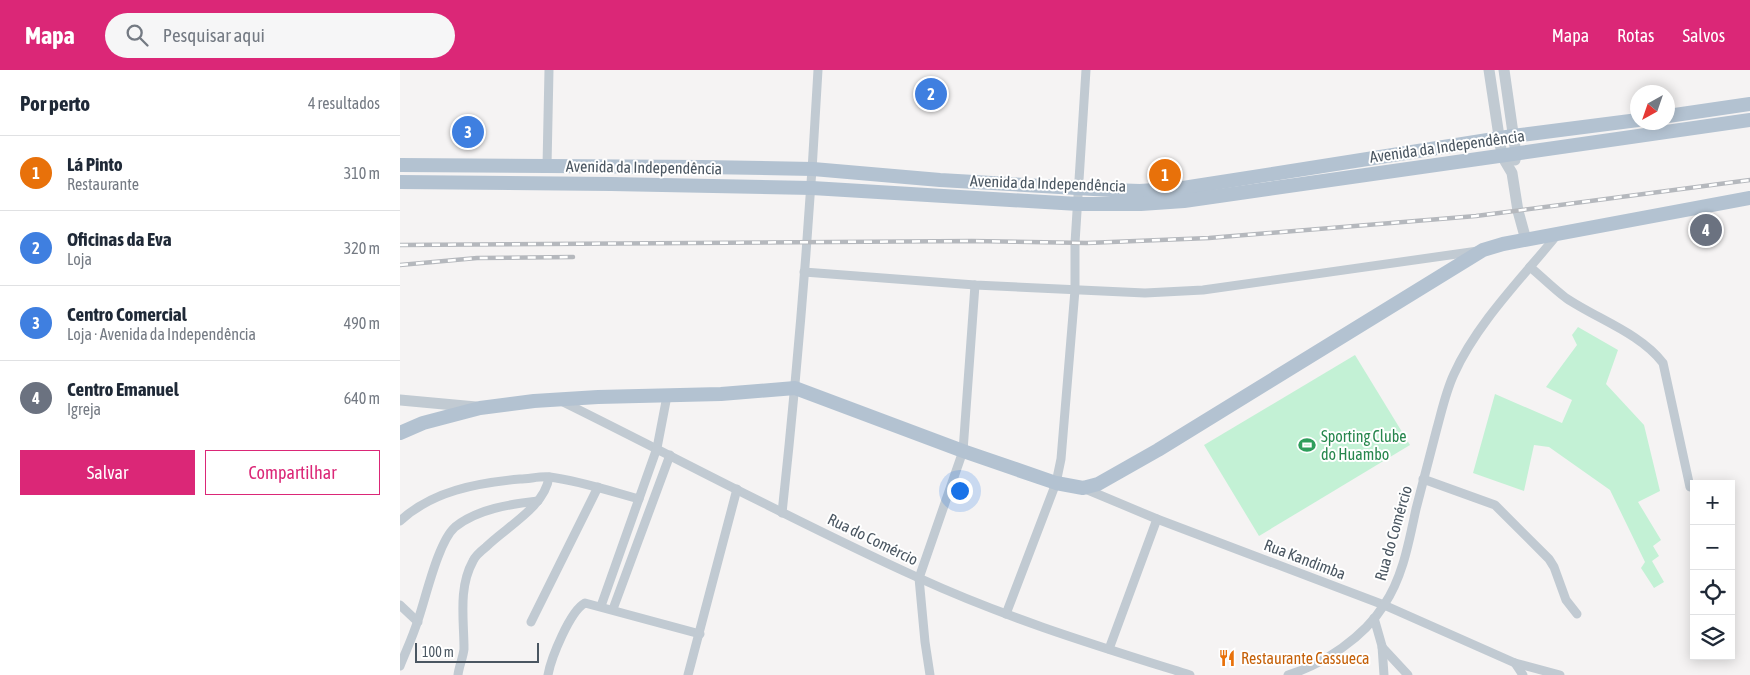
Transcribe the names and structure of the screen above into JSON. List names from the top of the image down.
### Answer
{
  "streets": {
    "main road": ["Avenida da Independência"],
    "street": ["Rua do Comércio", "Rua Kandimba"]
  },
  "crossings": [
    ["Rua do Comércio", "Rua Kandimba"]
  ],
  "places": {
    "sports": ["Sporting Clube do Huambo"],
    "restaurant": ["Restaurante Cassueca"]
  },
  "scale_bar": "100 m",
  "north": "bottom left",
  "page": {
    "header": "Mapa",
    "search": "Pesquisar aqui",
    "nav": ["Mapa", "Rotas", "Salvos"],
    "heading": ["Por perto", "4 resultados"],
    "pins": [
      "2",
      "3",
      "1",
      "4"
    ],
    "list": [
      {
        "mark": "1",
        "name": "Lá Pinto",
        "note": "Restaurante",
        "value": "310 m"
      },
      {
        "mark": "2",
        "name": "Oficinas da Eva",
        "note": "Loja",
        "value": "320 m"
      },
      {
        "mark": "3",
        "name": "Centro Comercial",
        "note": "Loja · Avenida da Independência",
        "value": "490 m"
      },
      {
        "mark": "4",
        "name": "Centro Emanuel",
        "note": "Igreja",
        "value": "640 m"
      }
    ],
    "buttons": ["Salvar", "Compartilhar"],
    "map_buttons": ["+", "−"],
    "scale": "100 m"
  }
}
